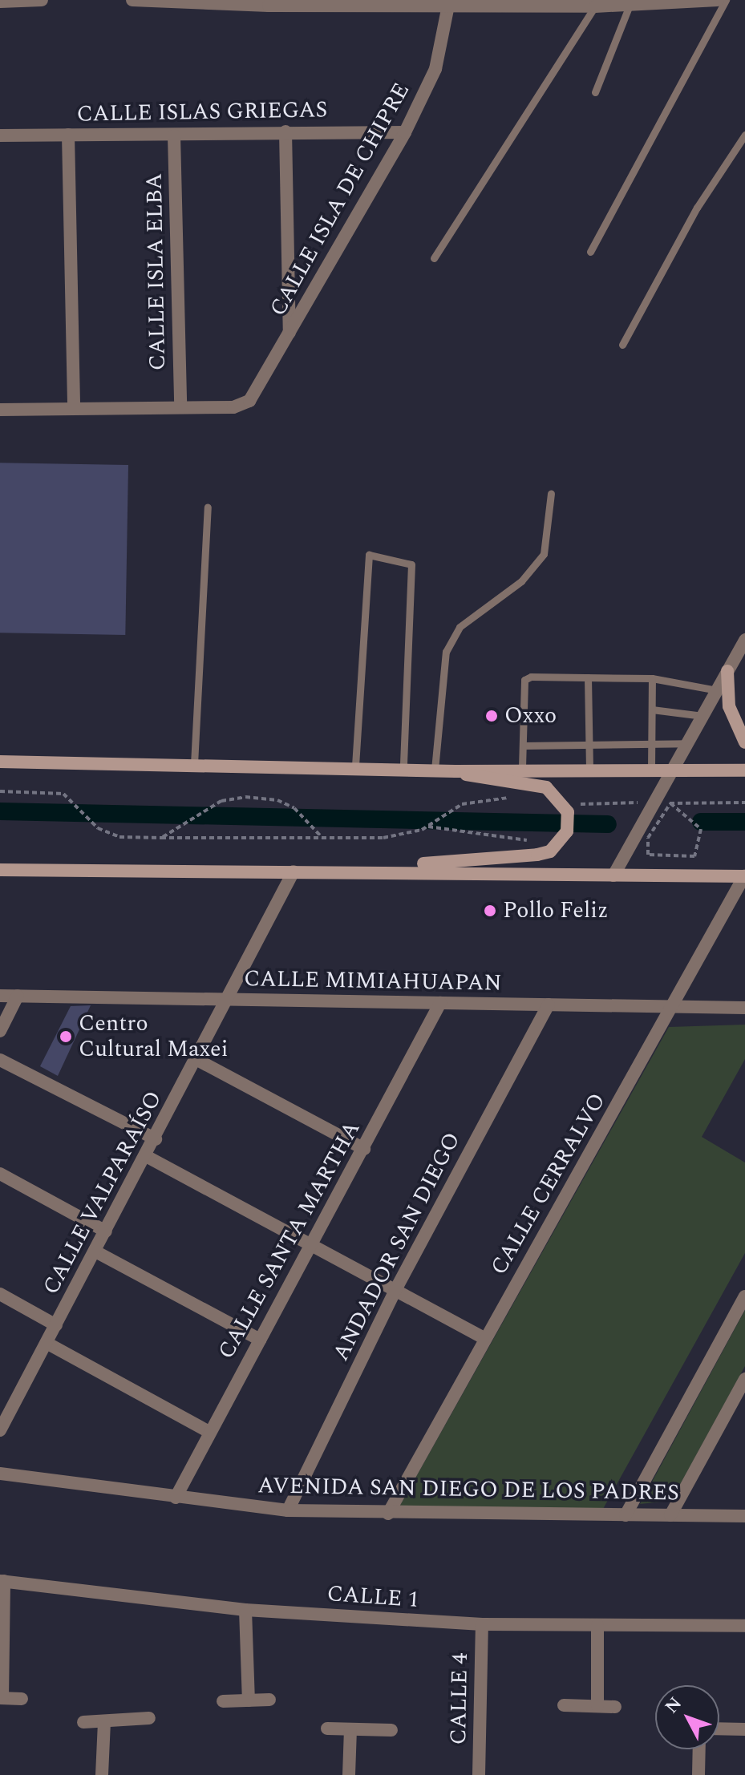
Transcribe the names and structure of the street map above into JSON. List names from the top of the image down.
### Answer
{
  "streets": {
    "street": [
      "CALLE ISLAS GRIEGAS",
      "CALLE ISLA DE CHIPRE",
      "CALLE ISLA ELBA",
      "CALLE MIMIAHUAPAN",
      "CALLE CERRALVO",
      "CALLE VALPARAÍSO",
      "CALLE SANTA MARTHA",
      "ANDADOR SAN DIEGO",
      "AVENIDA SAN DIEGO DE LOS PADRES",
      "CALLE 1",
      "CALLE 4"
    ]
  },
  "crossings": [
    ["CALLE ISLAS GRIEGAS", "CALLE ISLA DE CHIPRE"],
    ["CALLE ISLAS GRIEGAS", "CALLE ISLA ELBA"],
    ["CALLE ISLA DE CHIPRE", "CALLE ISLA ELBA"],
    ["CALLE MIMIAHUAPAN", "CALLE CERRALVO"],
    ["CALLE MIMIAHUAPAN", "CALLE VALPARAÍSO"],
    ["CALLE MIMIAHUAPAN", "CALLE SANTA MARTHA"],
    ["CALLE MIMIAHUAPAN", "ANDADOR SAN DIEGO"],
    ["CALLE CERRALVO", "AVENIDA SAN DIEGO DE LOS PADRES"],
    ["CALLE SANTA MARTHA", "AVENIDA SAN DIEGO DE LOS PADRES"],
    ["ANDADOR SAN DIEGO", "AVENIDA SAN DIEGO DE LOS PADRES"],
    ["CALLE 1", "CALLE 4"]
  ],
  "places": ["Oxxo", "Pollo Feliz", "Centro Cultural Maxei"],
  "north": "top left"
}
